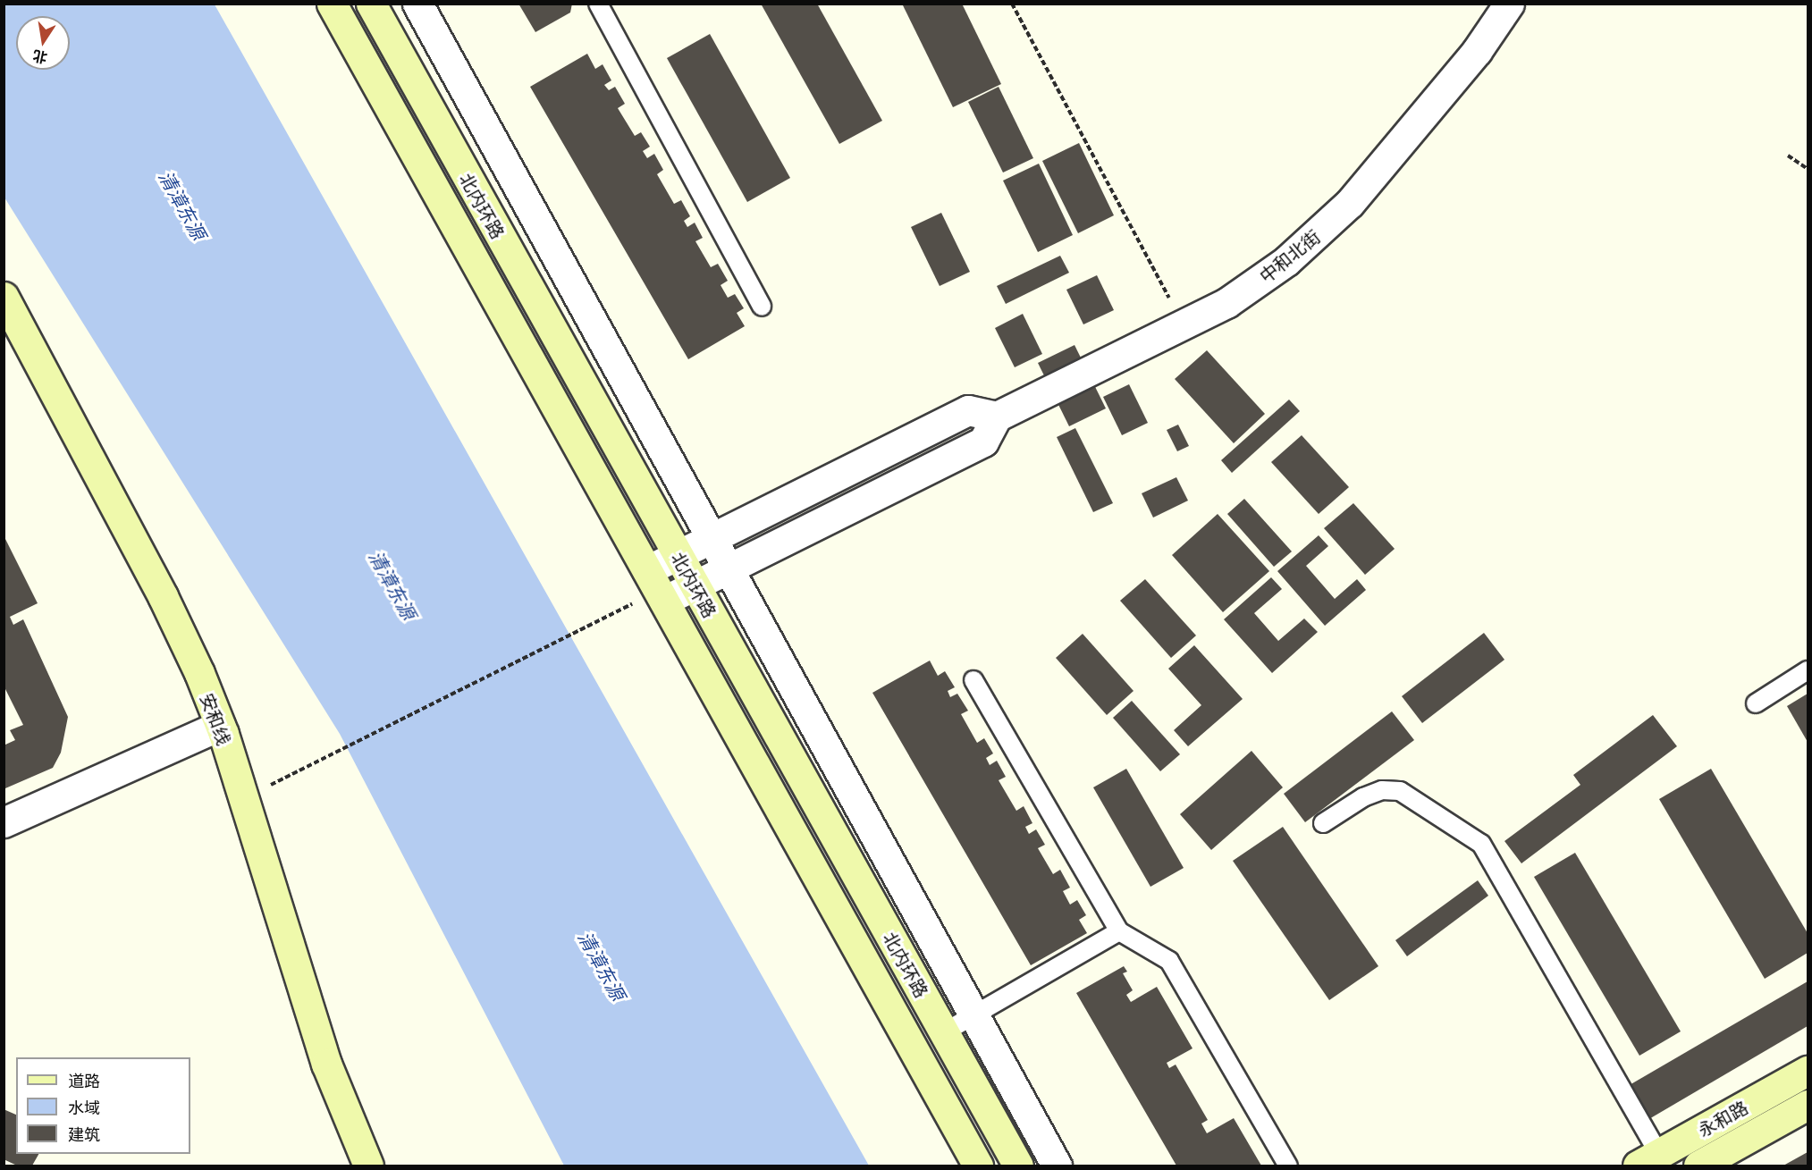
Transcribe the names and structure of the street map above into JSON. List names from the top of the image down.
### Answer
{
  "streets": {
    "main road": ["北内环路", "安和线", "永和路"],
    "street": ["中和北街"]
  },
  "water": ["清漳东源"],
  "legend": ["道路", "水域", "建筑"],
  "north": "bottom"
}
